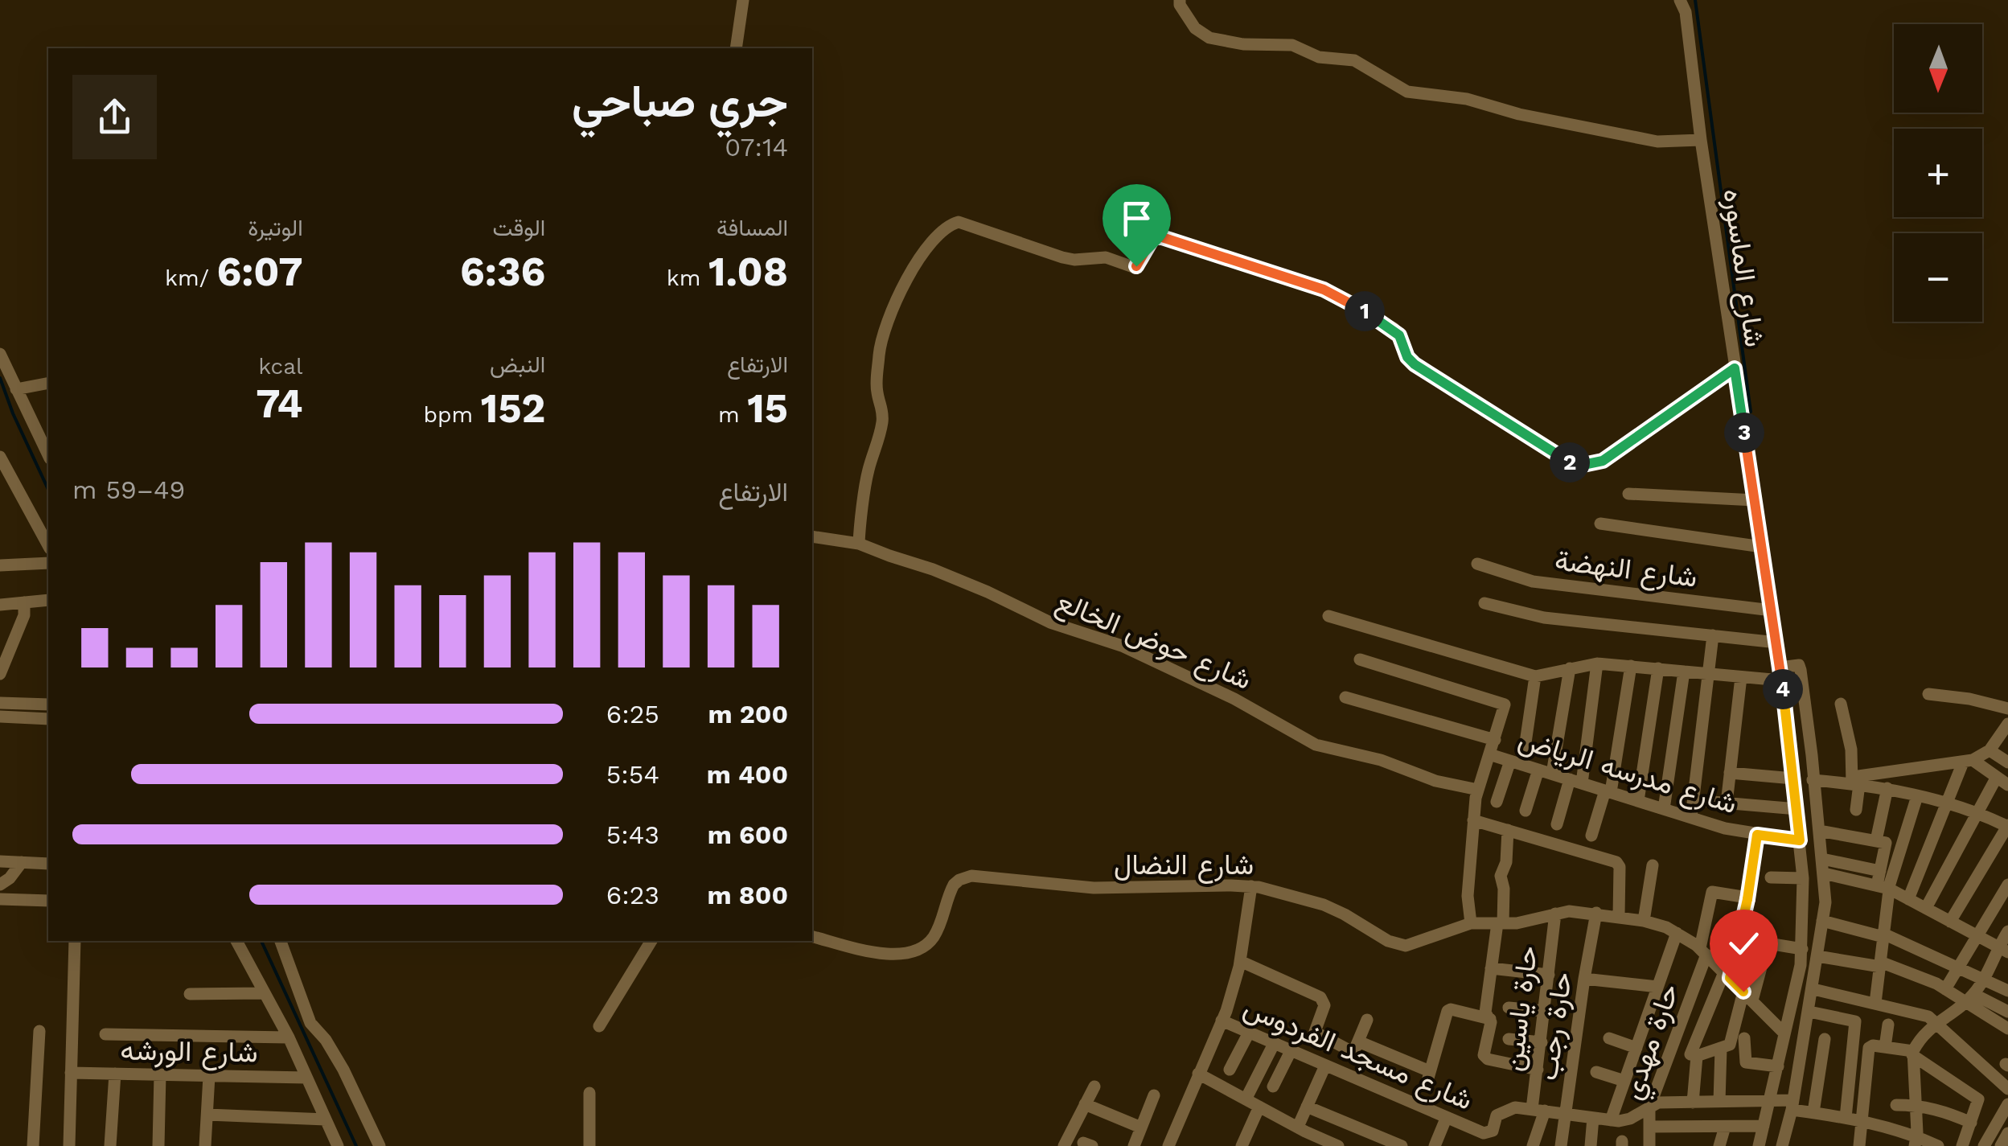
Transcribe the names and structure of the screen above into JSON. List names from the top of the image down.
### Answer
{
  "streets": {
    "street": [
      "شارع الماسوره",
      "شارع النهضة",
      "شارع حوض الخالع",
      "شارع مدرسه الرياض",
      "شارع النضال",
      "حارة ياسين",
      "حارة رجب",
      "حارة مهدي",
      "شارع الورشه",
      "شارع مسجد الفردوس"
    ]
  },
  "crossings": [
    ["شارع الماسوره", "شارع النهضة"],
    ["شارع الماسوره", "شارع مدرسه الرياض"],
    ["شارع الماسوره", "شارع النضال"],
    ["شارع الماسوره", "شارع مسجد الفردوس"],
    ["شارع النضال", "حارة ياسين"],
    ["شارع النضال", "حارة رجب"],
    ["شارع النضال", "حارة مهدي"],
    ["حارة ياسين", "شارع مسجد الفردوس"],
    ["حارة رجب", "شارع مسجد الفردوس"],
    ["حارة مهدي", "شارع مسجد الفردوس"]
  ],
  "north": "bottom",
  "page": {
    "map_buttons": ["+", "−"],
    "heading": ["جري صباحي", "07:14"],
    "stats": [
      ["المسافة", "1.08 km"],
      ["الوقت", "6:36"],
      ["الوتيرة", "6:07 /km"],
      ["الارتفاع", "15 m"],
      ["النبض", "152 bpm"],
      ["kcal", "74"]
    ],
    "pins": [
      "1",
      "3",
      "2",
      "4"
    ],
    "chart": ["الارتفاع", "49–59 m"],
    "list": [
      {
        "name": "200 m",
        "note": "6:25"
      },
      {
        "name": "400 m",
        "note": "5:54"
      },
      {
        "name": "600 m",
        "note": "5:43"
      },
      {
        "name": "800 m",
        "note": "6:23"
      }
    ]
  }
}
